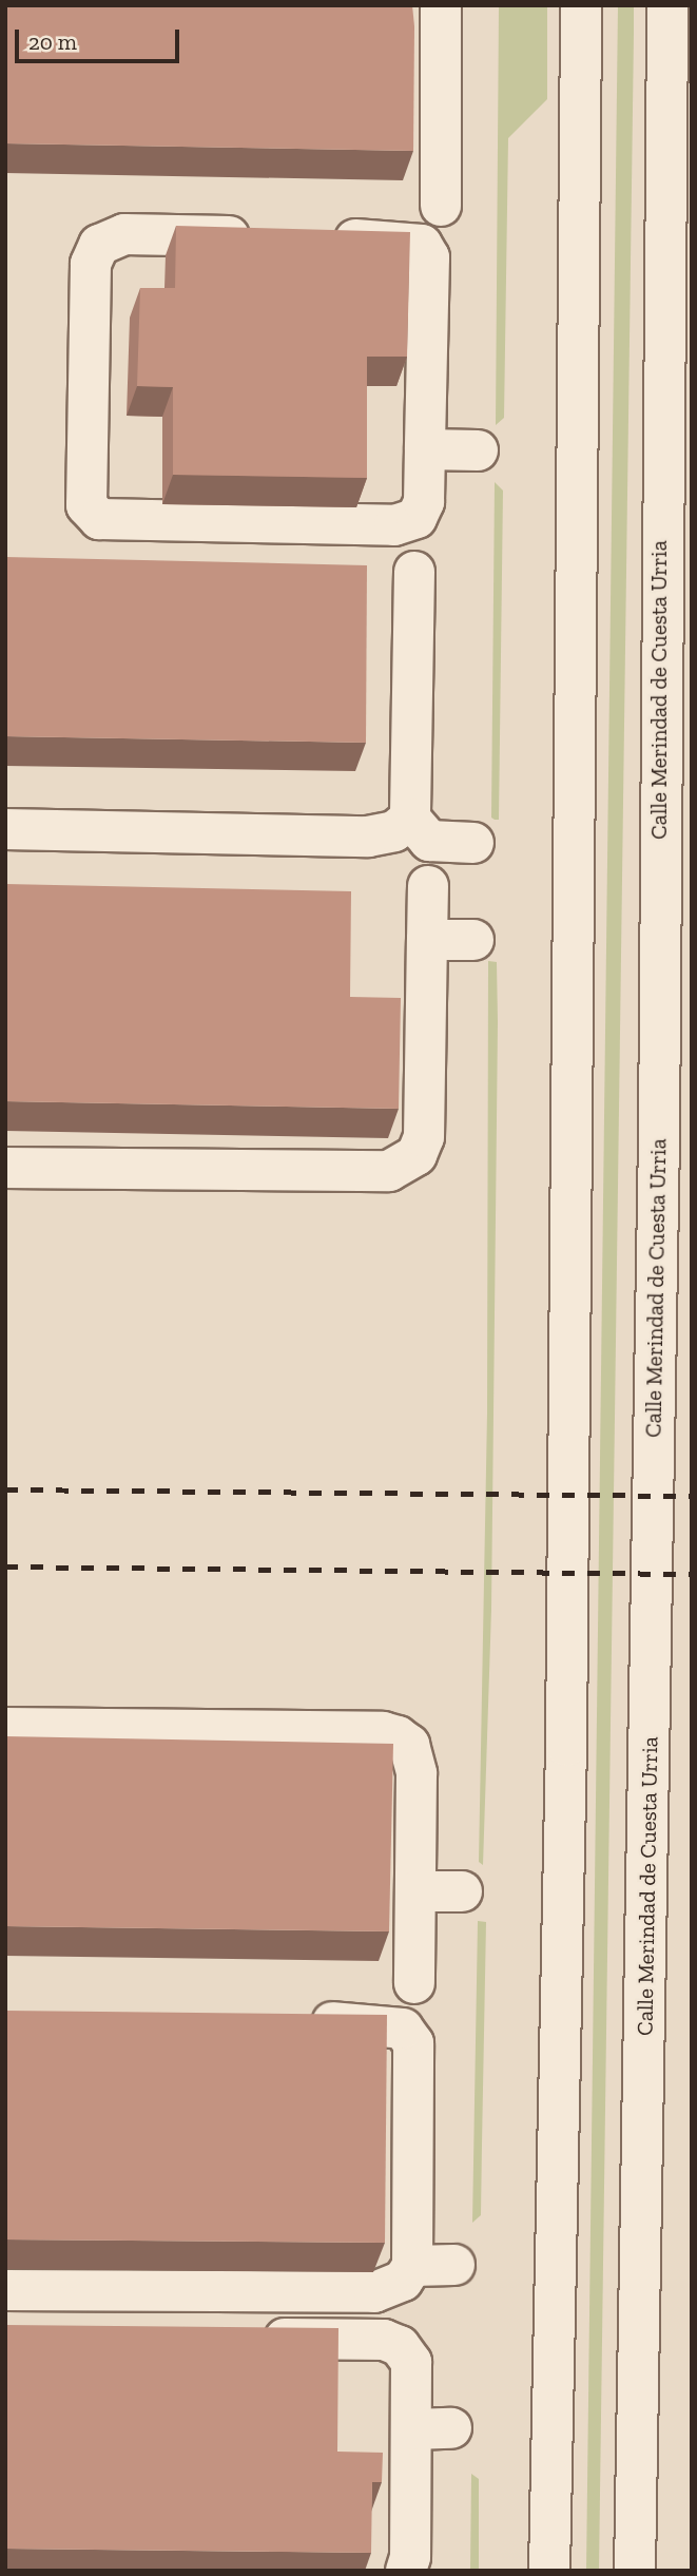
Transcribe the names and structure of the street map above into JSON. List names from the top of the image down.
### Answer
{
  "streets": {
    "street": ["Calle Merindad de Cuesta Urria"]
  },
  "scale_bar": "20 m"
}
